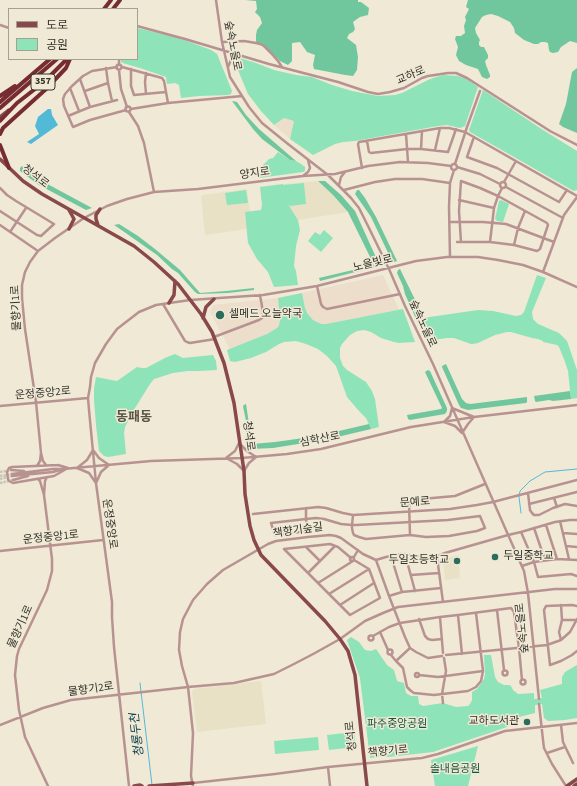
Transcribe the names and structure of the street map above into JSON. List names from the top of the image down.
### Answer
{
  "streets": {
    "highway": ["357"],
    "main road": ["청석로", "책향기로"],
    "street": [
      "숲속노을로",
      "교하로",
      "양지로",
      "노을빛로",
      "물향기1로",
      "운정중앙2로",
      "심학산로",
      "문예로",
      "운정중앙로",
      "책향기숲길",
      "운정중앙1로",
      "물향기2로"
    ]
  },
  "crossings": [
    ["숲속노을로", "교하로"],
    ["숲속노을로", "양지로"],
    ["숲속노을로", "노을빛로"],
    ["숲속노을로", "심학산로"],
    ["숲속노을로", "문예로"],
    ["양지로", "청석로"],
    ["양지로", "물향기1로"],
    ["청석로", "노을빛로"],
    ["청석로", "심학산로"],
    ["청석로", "책향기숲길"],
    ["청석로", "책향기로"],
    ["노을빛로", "운정중앙로"],
    ["물향기1로", "운정중앙2로"],
    ["물향기1로", "운정중앙1로"],
    ["물향기1로", "물향기2로"],
    ["운정중앙2로", "운정중앙로"],
    ["심학산로", "운정중앙로"],
    ["운정중앙로", "운정중앙1로"],
    ["운정중앙로", "물향기2로"],
    ["책향기숲길", "물향기2로"],
    ["책향기숲길", "책향기로"]
  ],
  "districts": ["동패동"],
  "water": ["청룡두천"],
  "parks": ["파주중앙공원", "솔내음공원"],
  "places": [
    "셀메드 오늘약국",
    "두일중학교",
    "두일초등학교",
    "교하도서관"
  ],
  "legend": ["도로", "공원"]
}
